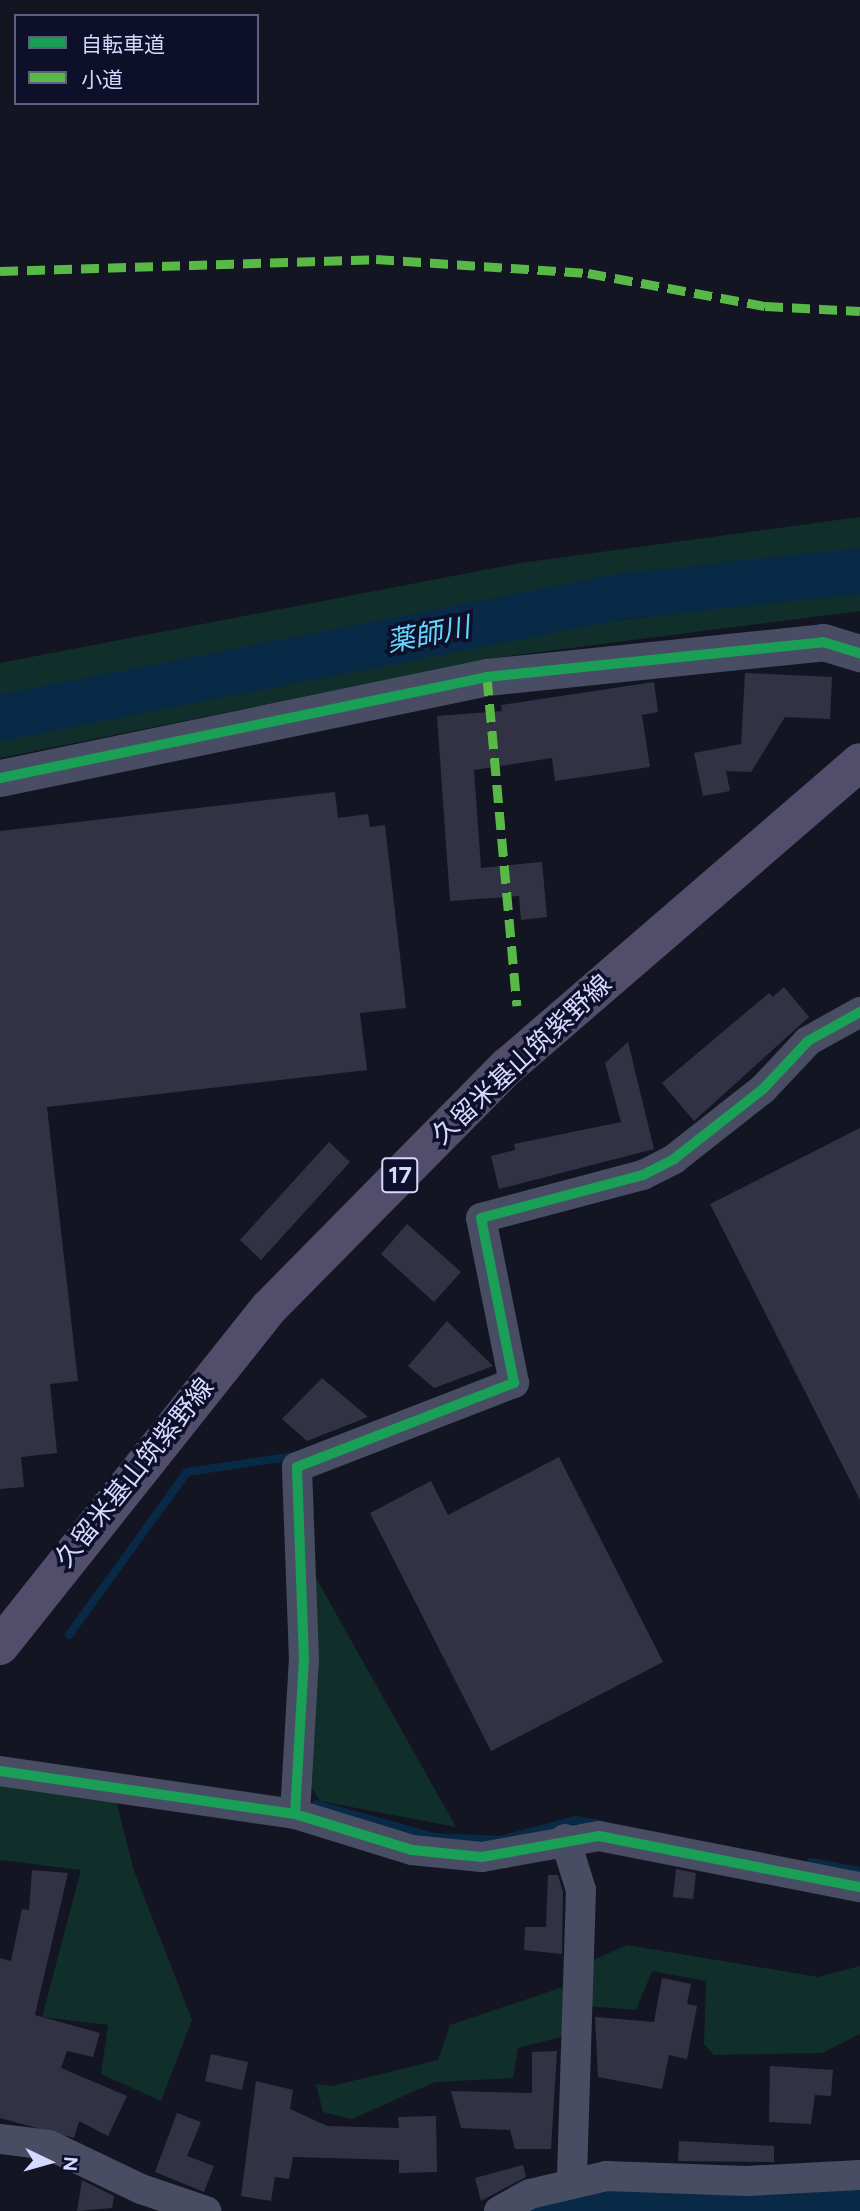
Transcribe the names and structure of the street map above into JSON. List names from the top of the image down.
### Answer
{
  "streets": {
    "main road": ["久留米基山筑紫野線", "17"]
  },
  "water": ["薬師川"],
  "legend": ["自転車道", "小道"],
  "north": "right"
}
